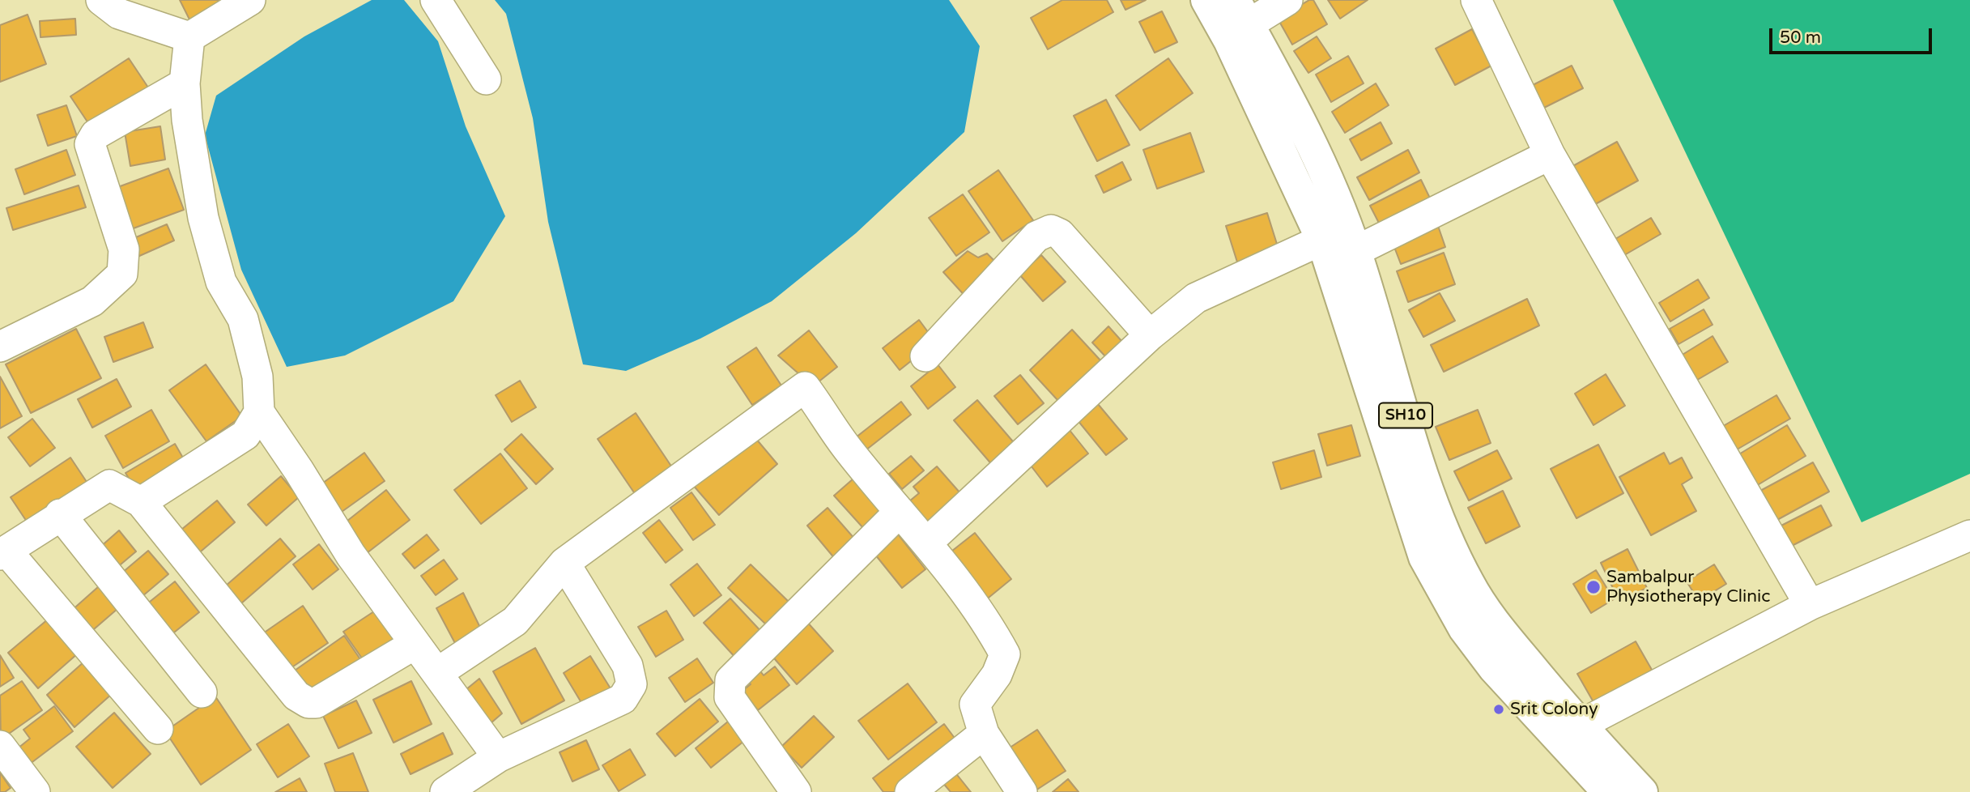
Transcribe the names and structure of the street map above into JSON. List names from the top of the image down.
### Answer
{
  "streets": {
    "main road": ["SH10"]
  },
  "places": ["Sambalpur Physiotherapy Clinic", "Srit Colony"],
  "scale_bar": "50 m"
}
